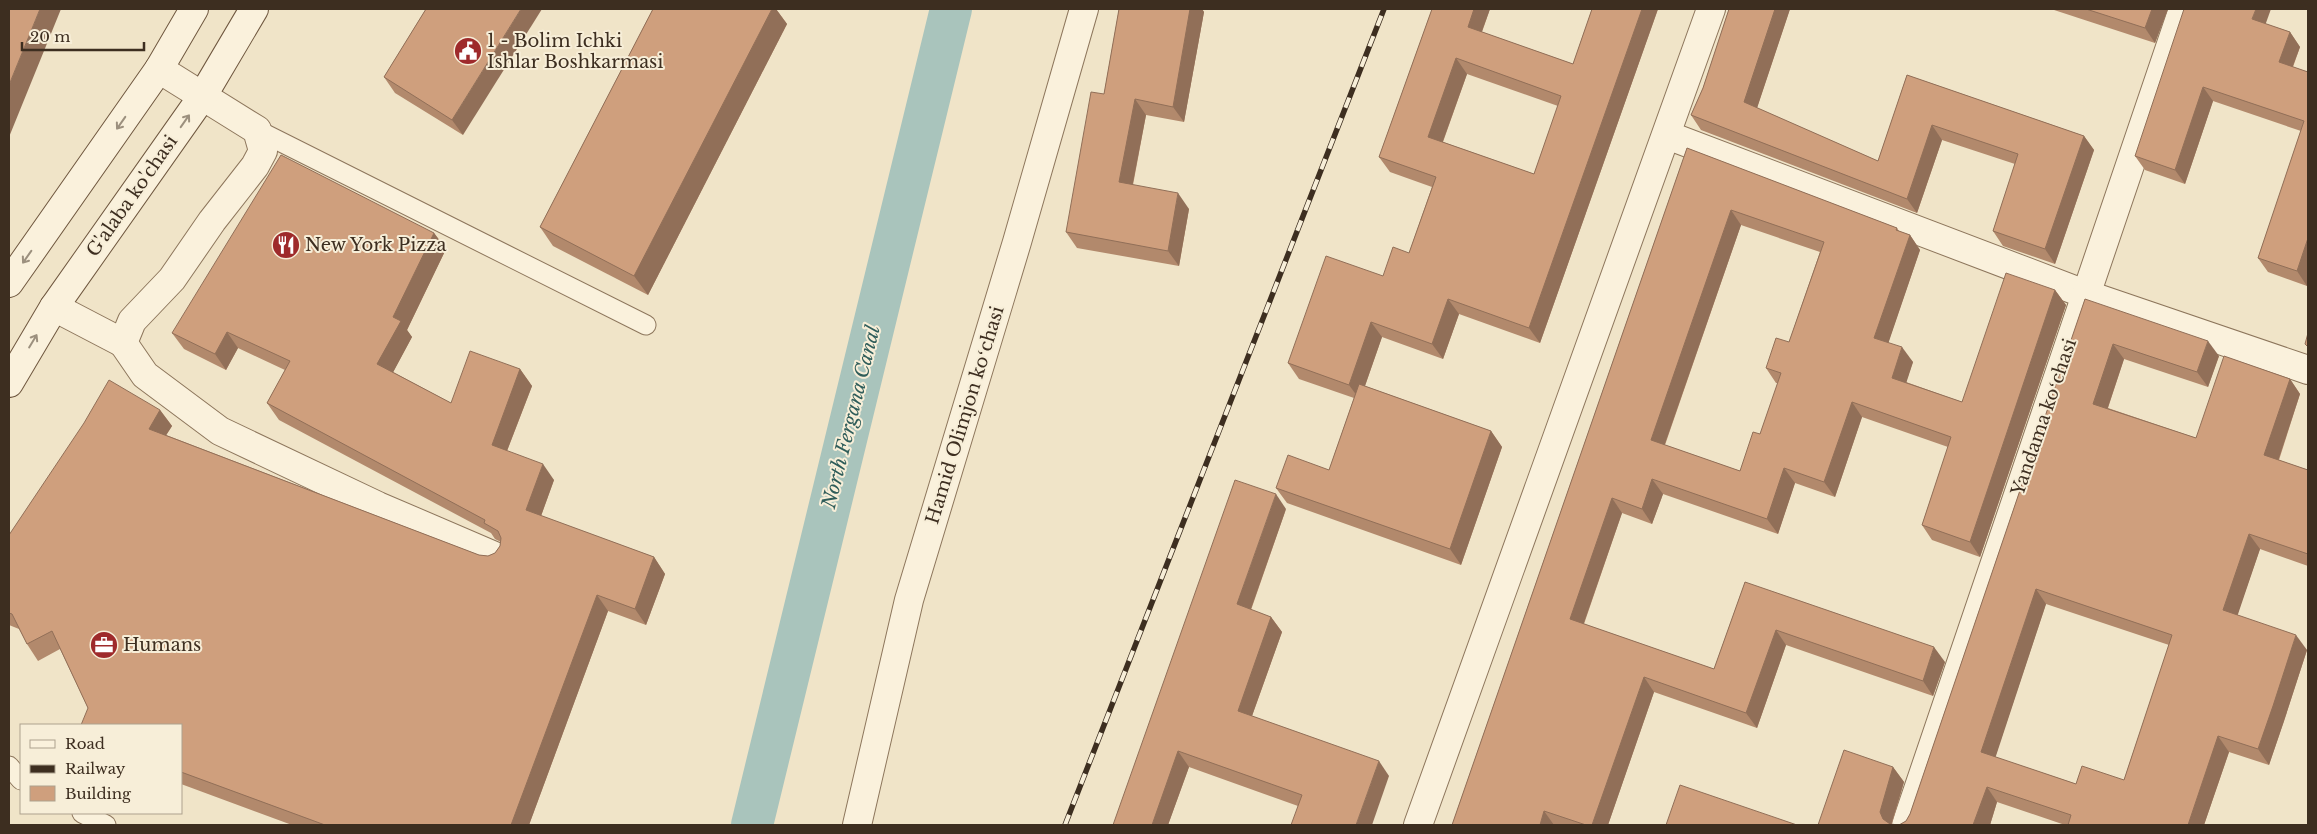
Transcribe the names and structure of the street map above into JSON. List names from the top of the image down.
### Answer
{
  "streets": {
    "street": ["G'alaba ko'chasi", "Hamid Olimjon koʻchasi", "Yandama koʻchasi"]
  },
  "water": ["North Fergana Canal"],
  "places": {
    "public building": ["1 - Bolim Ichki Ishlar Boshkarmasi"],
    "restaurant": ["New York Pizza"],
    "office": ["Humans"]
  },
  "legend": ["Road", "Railway", "Building"],
  "scale_bar": "20 m"
}
